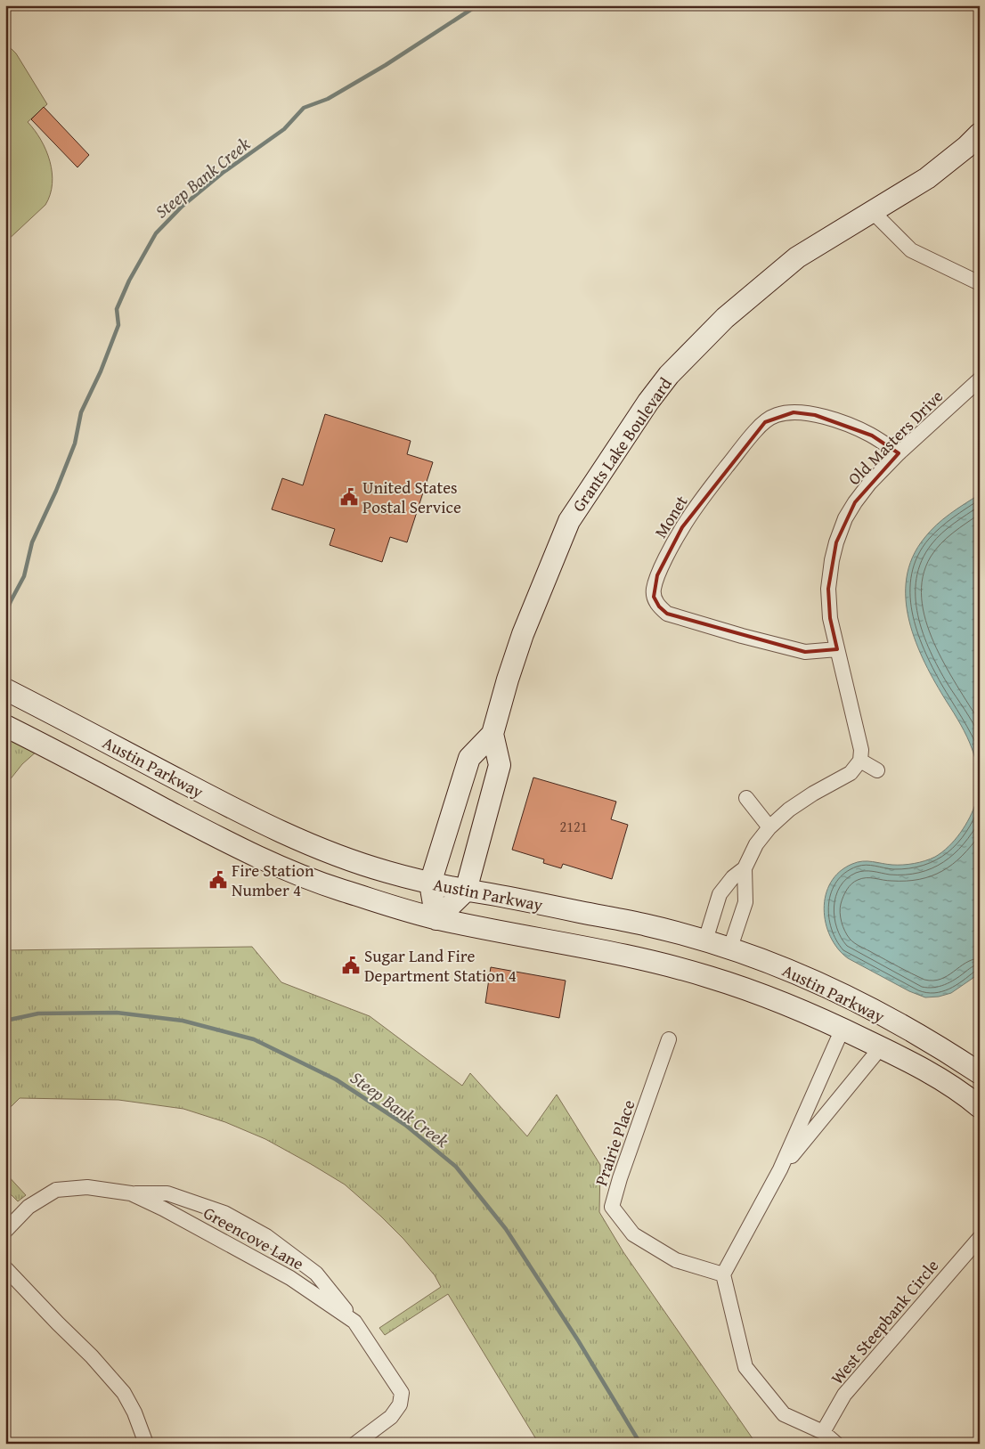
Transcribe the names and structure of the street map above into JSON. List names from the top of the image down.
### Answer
{
  "streets": {
    "main road": ["Grants Lake Boulevard", "Austin Parkway"],
    "street": [
      "Old Masters Drive",
      "Monet",
      "Prairie Place",
      "Greencove Lane",
      "West Steepbank Circle"
    ]
  },
  "crossings": [
    ["Old Masters Drive", "Monet"],
    ["Grants Lake Boulevard", "Austin Parkway"]
  ],
  "water": ["Steep Bank Creek"],
  "places": {
    "public building": ["United States Postal Service", "Fire Station Number 4", "Sugar Land Fire Department Station 4"]
  },
  "house_numbers": ["2121"]
}
